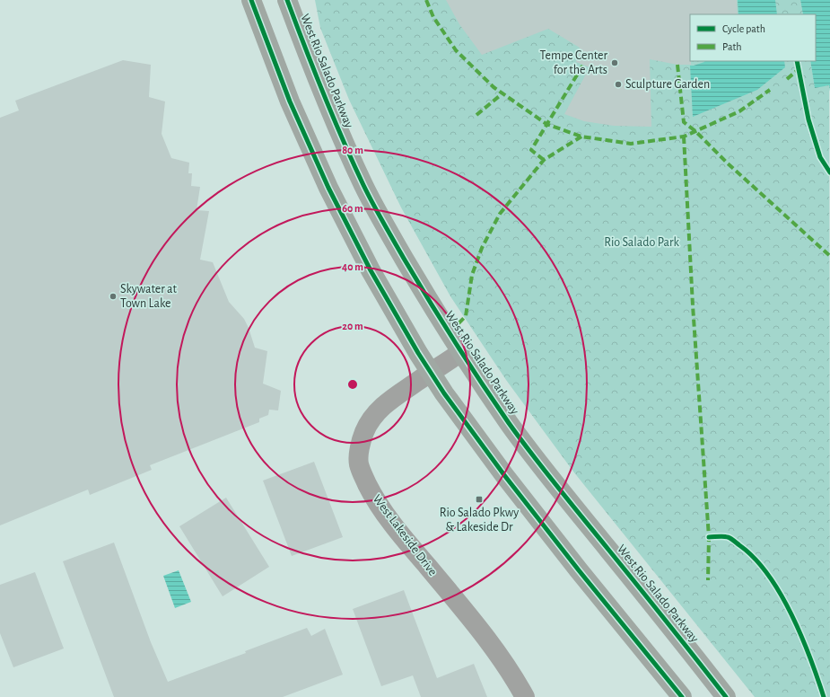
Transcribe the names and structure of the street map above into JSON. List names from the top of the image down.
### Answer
{
  "streets": {
    "main road": ["West Rio Salado Parkway"],
    "street": ["West Lakeside Drive"]
  },
  "crossings": [
    ["West Rio Salado Parkway", "West Lakeside Drive"]
  ],
  "parks": ["Rio Salado Park"],
  "places": {
    "other": ["Tempe Center for the Arts", "Sculpture Garden", "Skywater at Town Lake"],
    "transit": ["Rio Salado Pkwy & Lakeside Dr"]
  },
  "legend": ["Cycle path", "Path"],
  "rings": [
    "80 m",
    "60 m",
    "40 m",
    "20 m"
  ]
}
